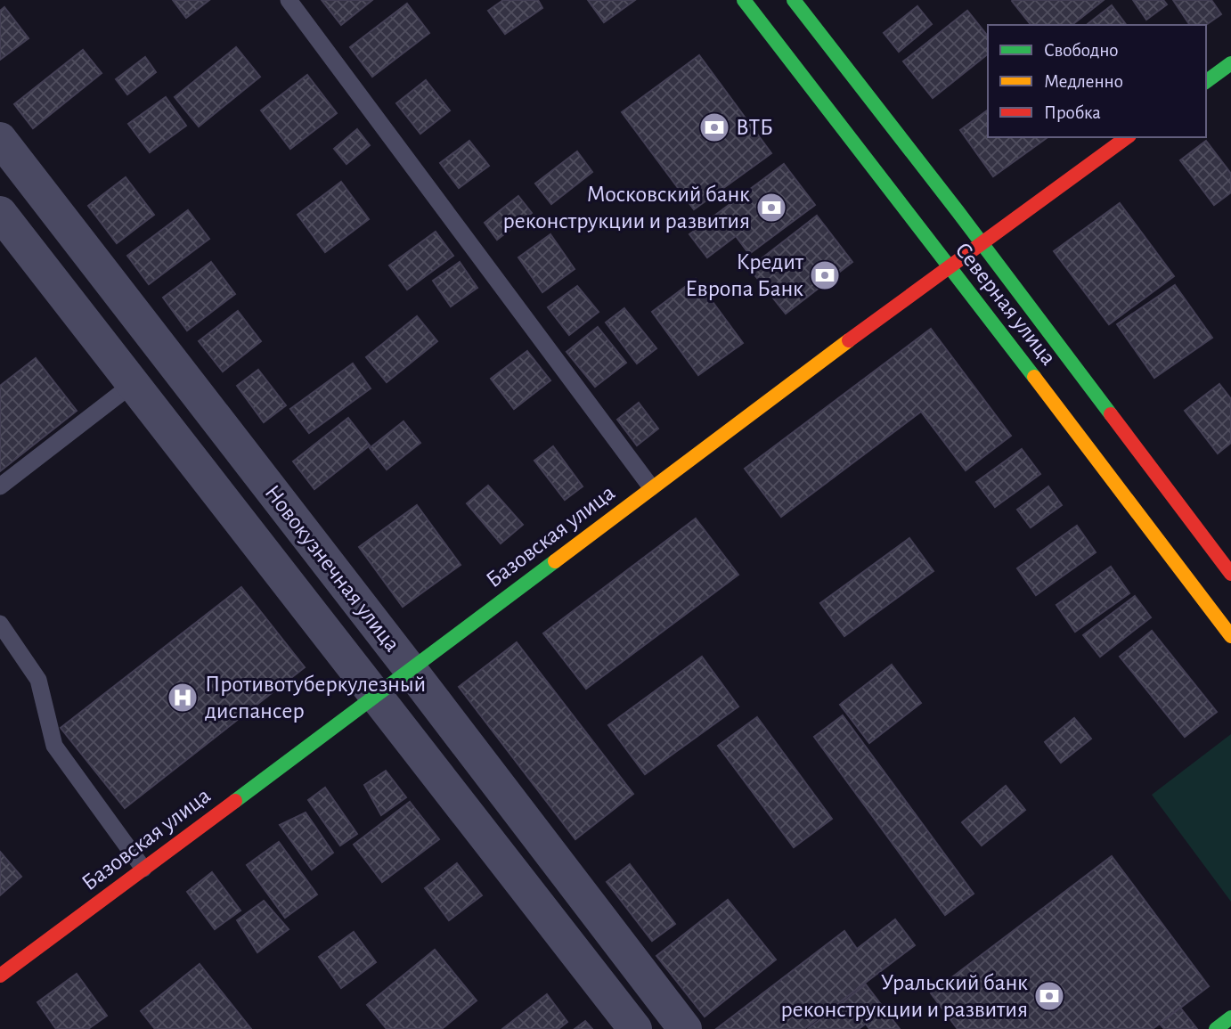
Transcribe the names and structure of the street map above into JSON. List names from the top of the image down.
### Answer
{
  "streets": {
    "main road": ["Северная улица", "Базовская улица"],
    "street": ["Новокузнечная улица"]
  },
  "crossings": [
    ["Северная улица", "Базовская улица"],
    ["Базовская улица", "Новокузнечная улица"]
  ],
  "places": {
    "bank": [
      "ВТБ",
      "Московский банк реконструкции и развития",
      "Кредит Европа Банк",
      "Уральский банк реконструкции и развития"
    ],
    "hospital": ["Противотуберкулезный диспансер"]
  },
  "legend": ["Свободно", "Медленно", "Пробка"]
}
